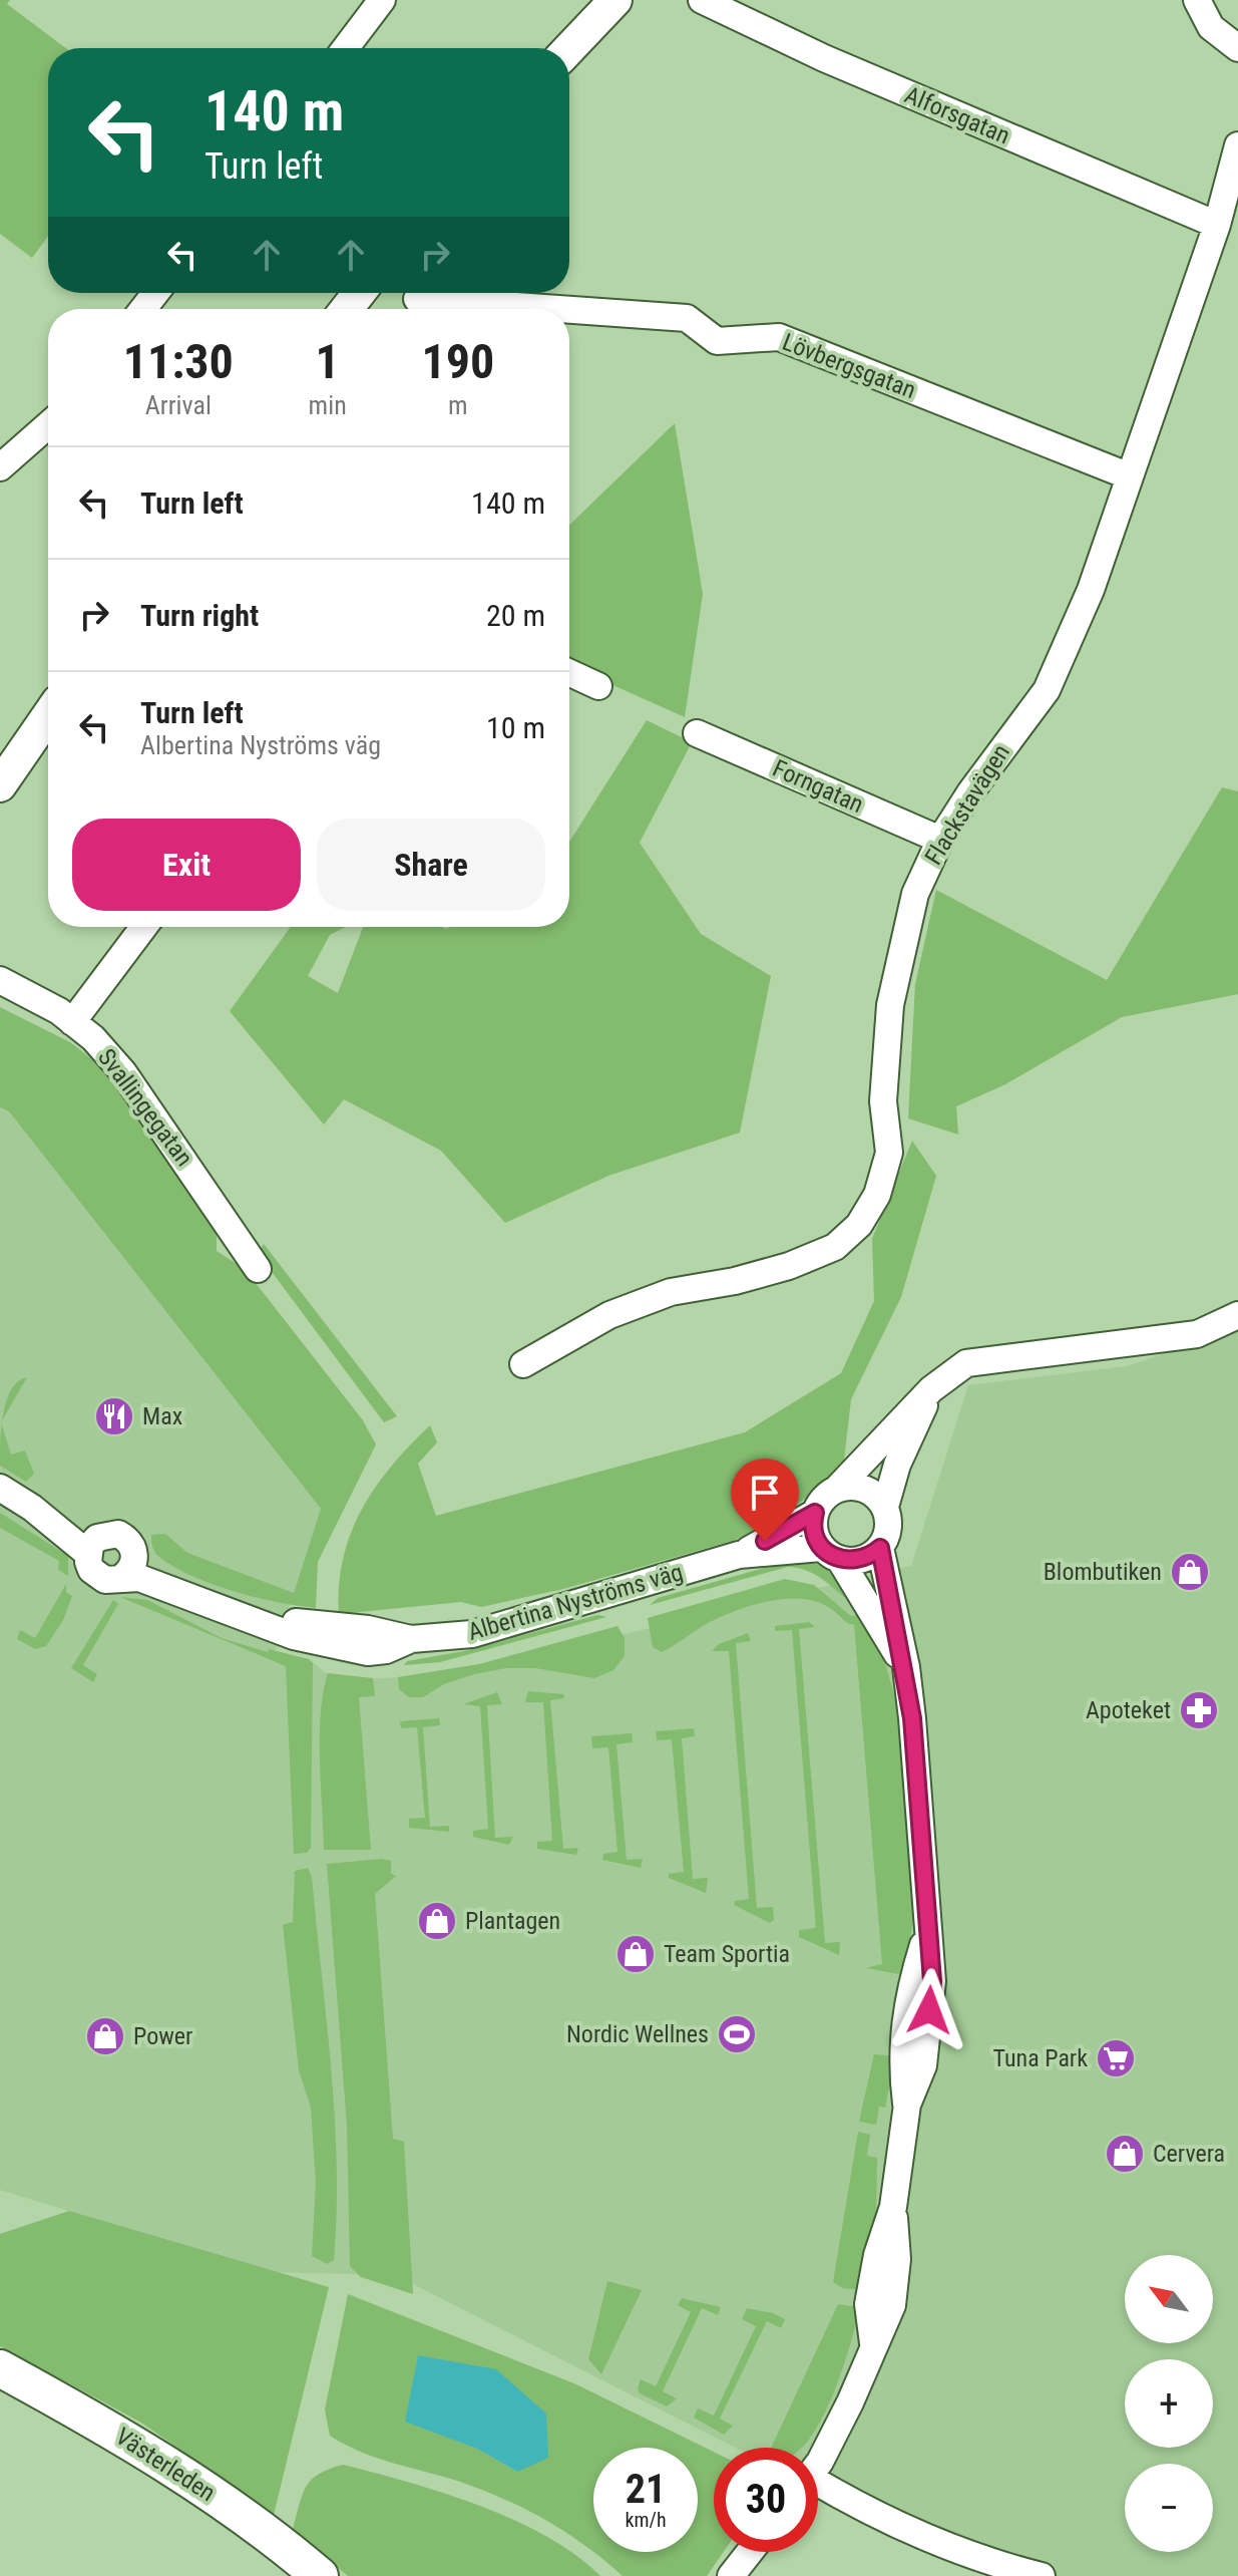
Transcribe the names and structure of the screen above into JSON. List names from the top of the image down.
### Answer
{
  "streets": {
    "main road": ["Västerleden"],
    "street": [
      "Alforsgatan",
      "Lövbergsgatan",
      "Forngatan",
      "Flackstavägen",
      "Svallingegatan",
      "Albertina Nyströms väg"
    ]
  },
  "crossings": [
    ["Alforsgatan", "Flackstavägen"],
    ["Lövbergsgatan", "Flackstavägen"],
    ["Forngatan", "Flackstavägen"]
  ],
  "places": {
    "restaurant": ["Max"],
    "shop": [
      "Blombutiken",
      "Plantagen",
      "Team Sportia",
      "Power",
      "Cervera"
    ],
    "pharmacy": ["Apoteket"],
    "sports": ["Nordic Wellnes"],
    "supermarket": ["Tuna Park"]
  },
  "north": "top left",
  "page": {
    "turn": ["140 m", "Turn left"],
    "eta": [
      "11:30",
      "Arrival",
      "1",
      "min",
      "190",
      "m"
    ],
    "list": [
      {
        "name": "Turn left",
        "value": "140 m"
      },
      {
        "name": "Turn right",
        "value": "20 m"
      },
      {
        "name": "Turn left",
        "note": "Albertina Nyströms väg",
        "value": "10 m"
      }
    ],
    "buttons": ["Exit", "Share"],
    "map_buttons": ["+", "−"],
    "speed": "21 km/h",
    "limit": "30"
  }
}
